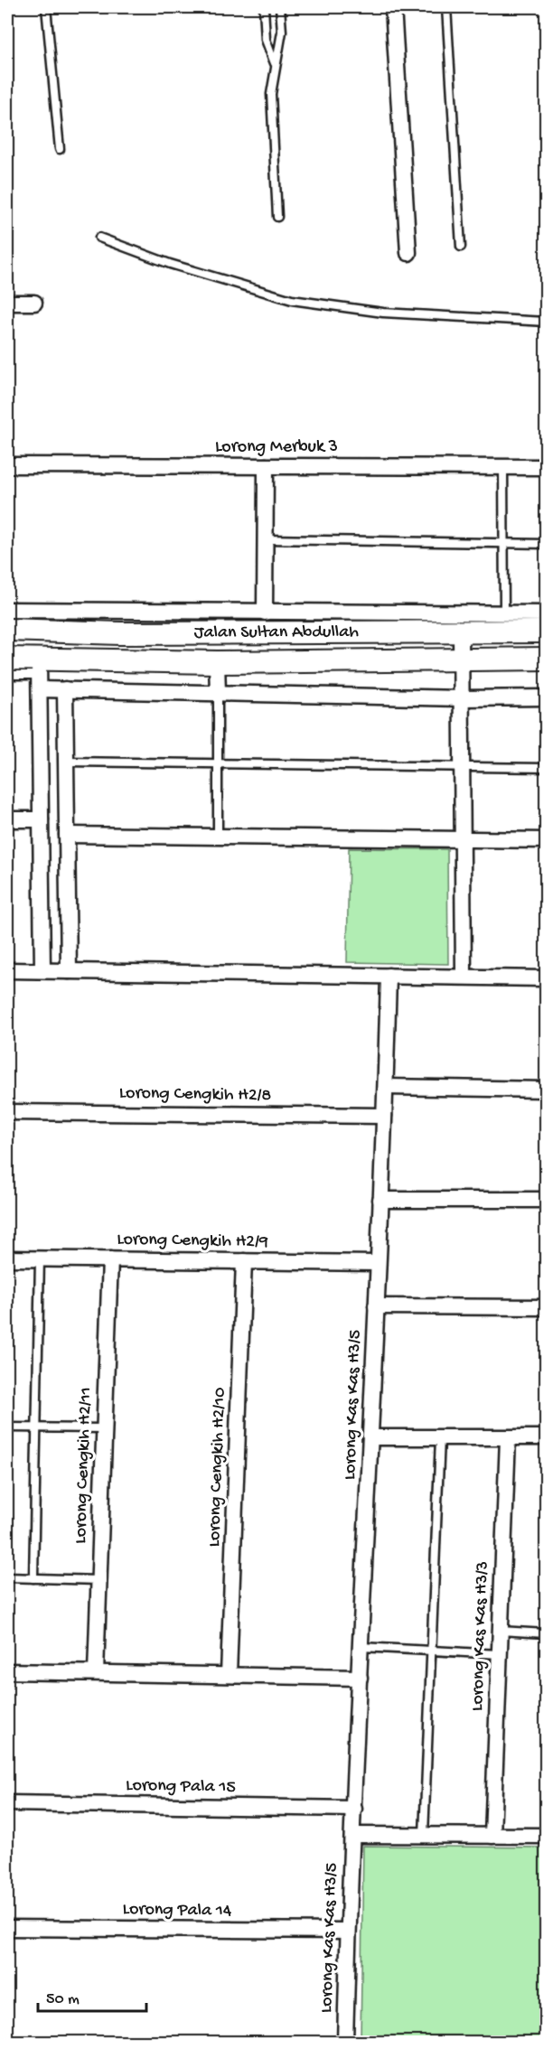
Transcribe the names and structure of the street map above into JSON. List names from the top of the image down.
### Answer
{
  "streets": {
    "main road": ["Jalan Sultan Abdullah"],
    "street": [
      "Lorong Merbuk 3",
      "Lorong Cengkih H2/8",
      "Lorong Cengkih H2/9",
      "Lorong Kas Kas H3/5",
      "Lorong Cengkih H2/11",
      "Lorong Cengkih H2/10",
      "Lorong Kas Kas H3/3",
      "Lorong Pala 15",
      "Lorong Pala 14"
    ]
  },
  "crossings": [
    ["Lorong Cengkih H2/8", "Lorong Kas Kas H3/5"],
    ["Lorong Cengkih H2/9", "Lorong Kas Kas H3/5"],
    ["Lorong Cengkih H2/9", "Lorong Cengkih H2/11"],
    ["Lorong Cengkih H2/9", "Lorong Cengkih H2/10"],
    ["Lorong Kas Kas H3/5", "Lorong Pala 15"],
    ["Lorong Kas Kas H3/5", "Lorong Pala 14"]
  ],
  "scale_bar": "50 m"
}
